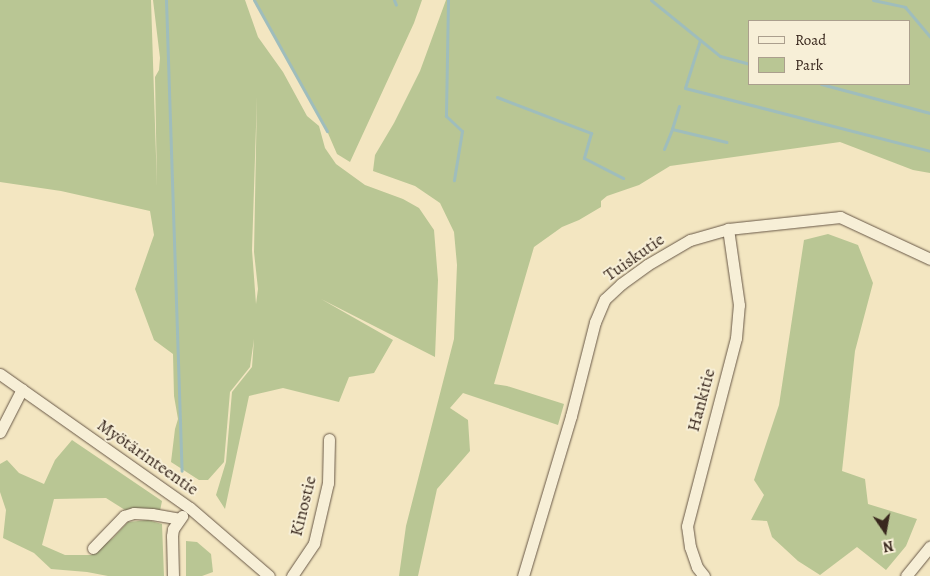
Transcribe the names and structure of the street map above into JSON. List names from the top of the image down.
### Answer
{
  "streets": {
    "street": [
      "Tuiskutie",
      "Hankitie",
      "Myötärinteentie",
      "Kinostie"
    ]
  },
  "crossings": [
    ["Tuiskutie", "Hankitie"]
  ],
  "legend": ["Road", "Park"],
  "north": "bottom"
}
